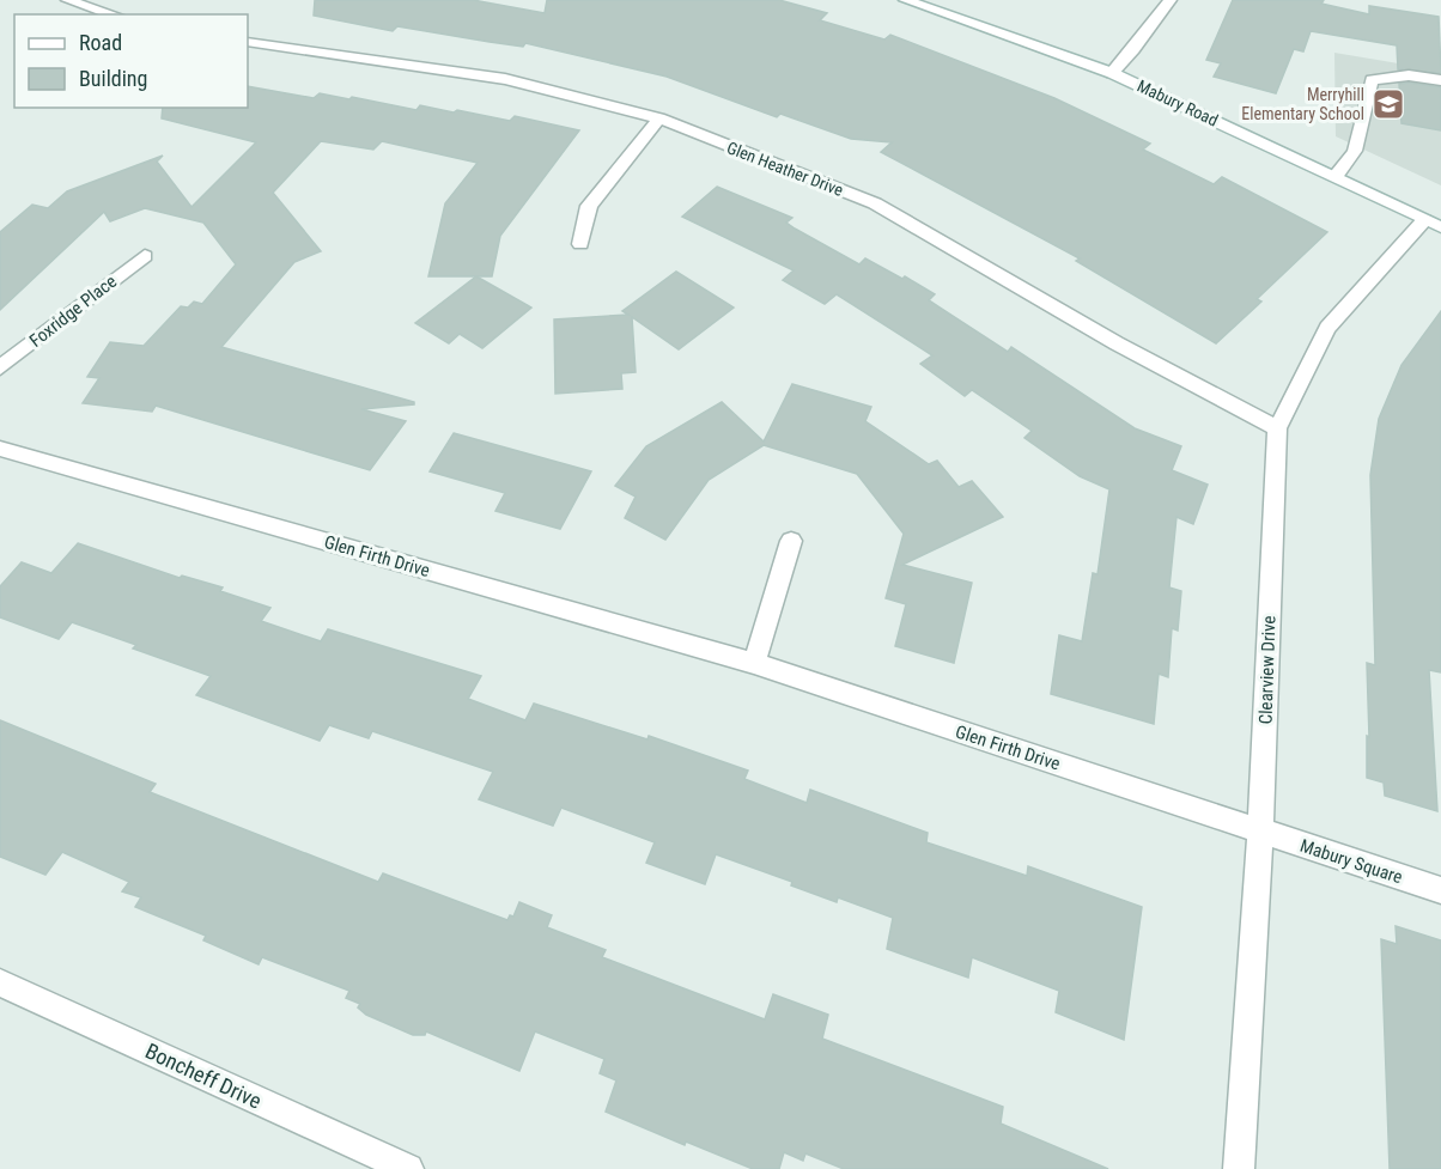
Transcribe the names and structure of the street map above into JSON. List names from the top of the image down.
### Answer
{
  "streets": {
    "street": [
      "Mabury Road",
      "Glen Heather Drive",
      "Foxridge Place",
      "Glen Firth Drive",
      "Clearview Drive",
      "Mabury Square",
      "Boncheff Drive"
    ]
  },
  "crossings": [
    ["Mabury Road", "Clearview Drive"],
    ["Glen Heather Drive", "Clearview Drive"],
    ["Glen Firth Drive", "Clearview Drive"],
    ["Glen Firth Drive", "Mabury Square"],
    ["Clearview Drive", "Mabury Square"]
  ],
  "places": {
    "school or university": ["Merryhill Elementary School"]
  },
  "legend": ["Road", "Building"]
}
